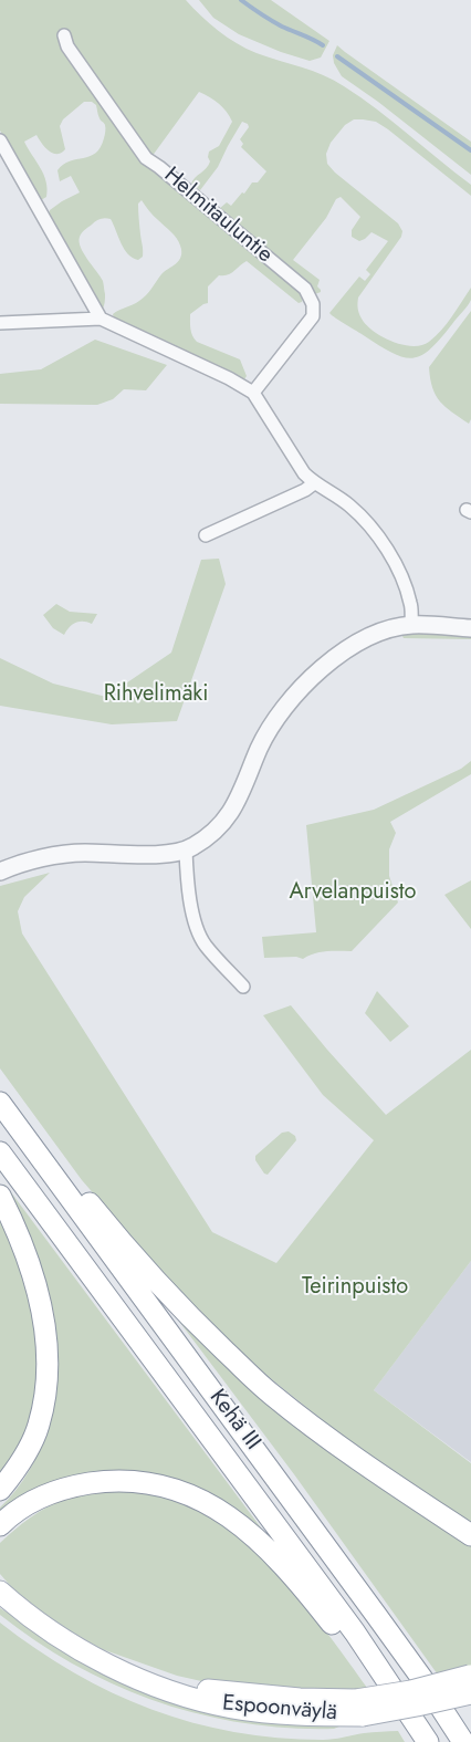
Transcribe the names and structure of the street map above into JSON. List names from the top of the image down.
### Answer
{
  "streets": {
    "main road": ["Kehä III", "Espoonväylä"],
    "street": ["Helmitauluntie"]
  },
  "parks": ["Rihvelimäki", "Arvelanpuisto", "Teirinpuisto"]
}
